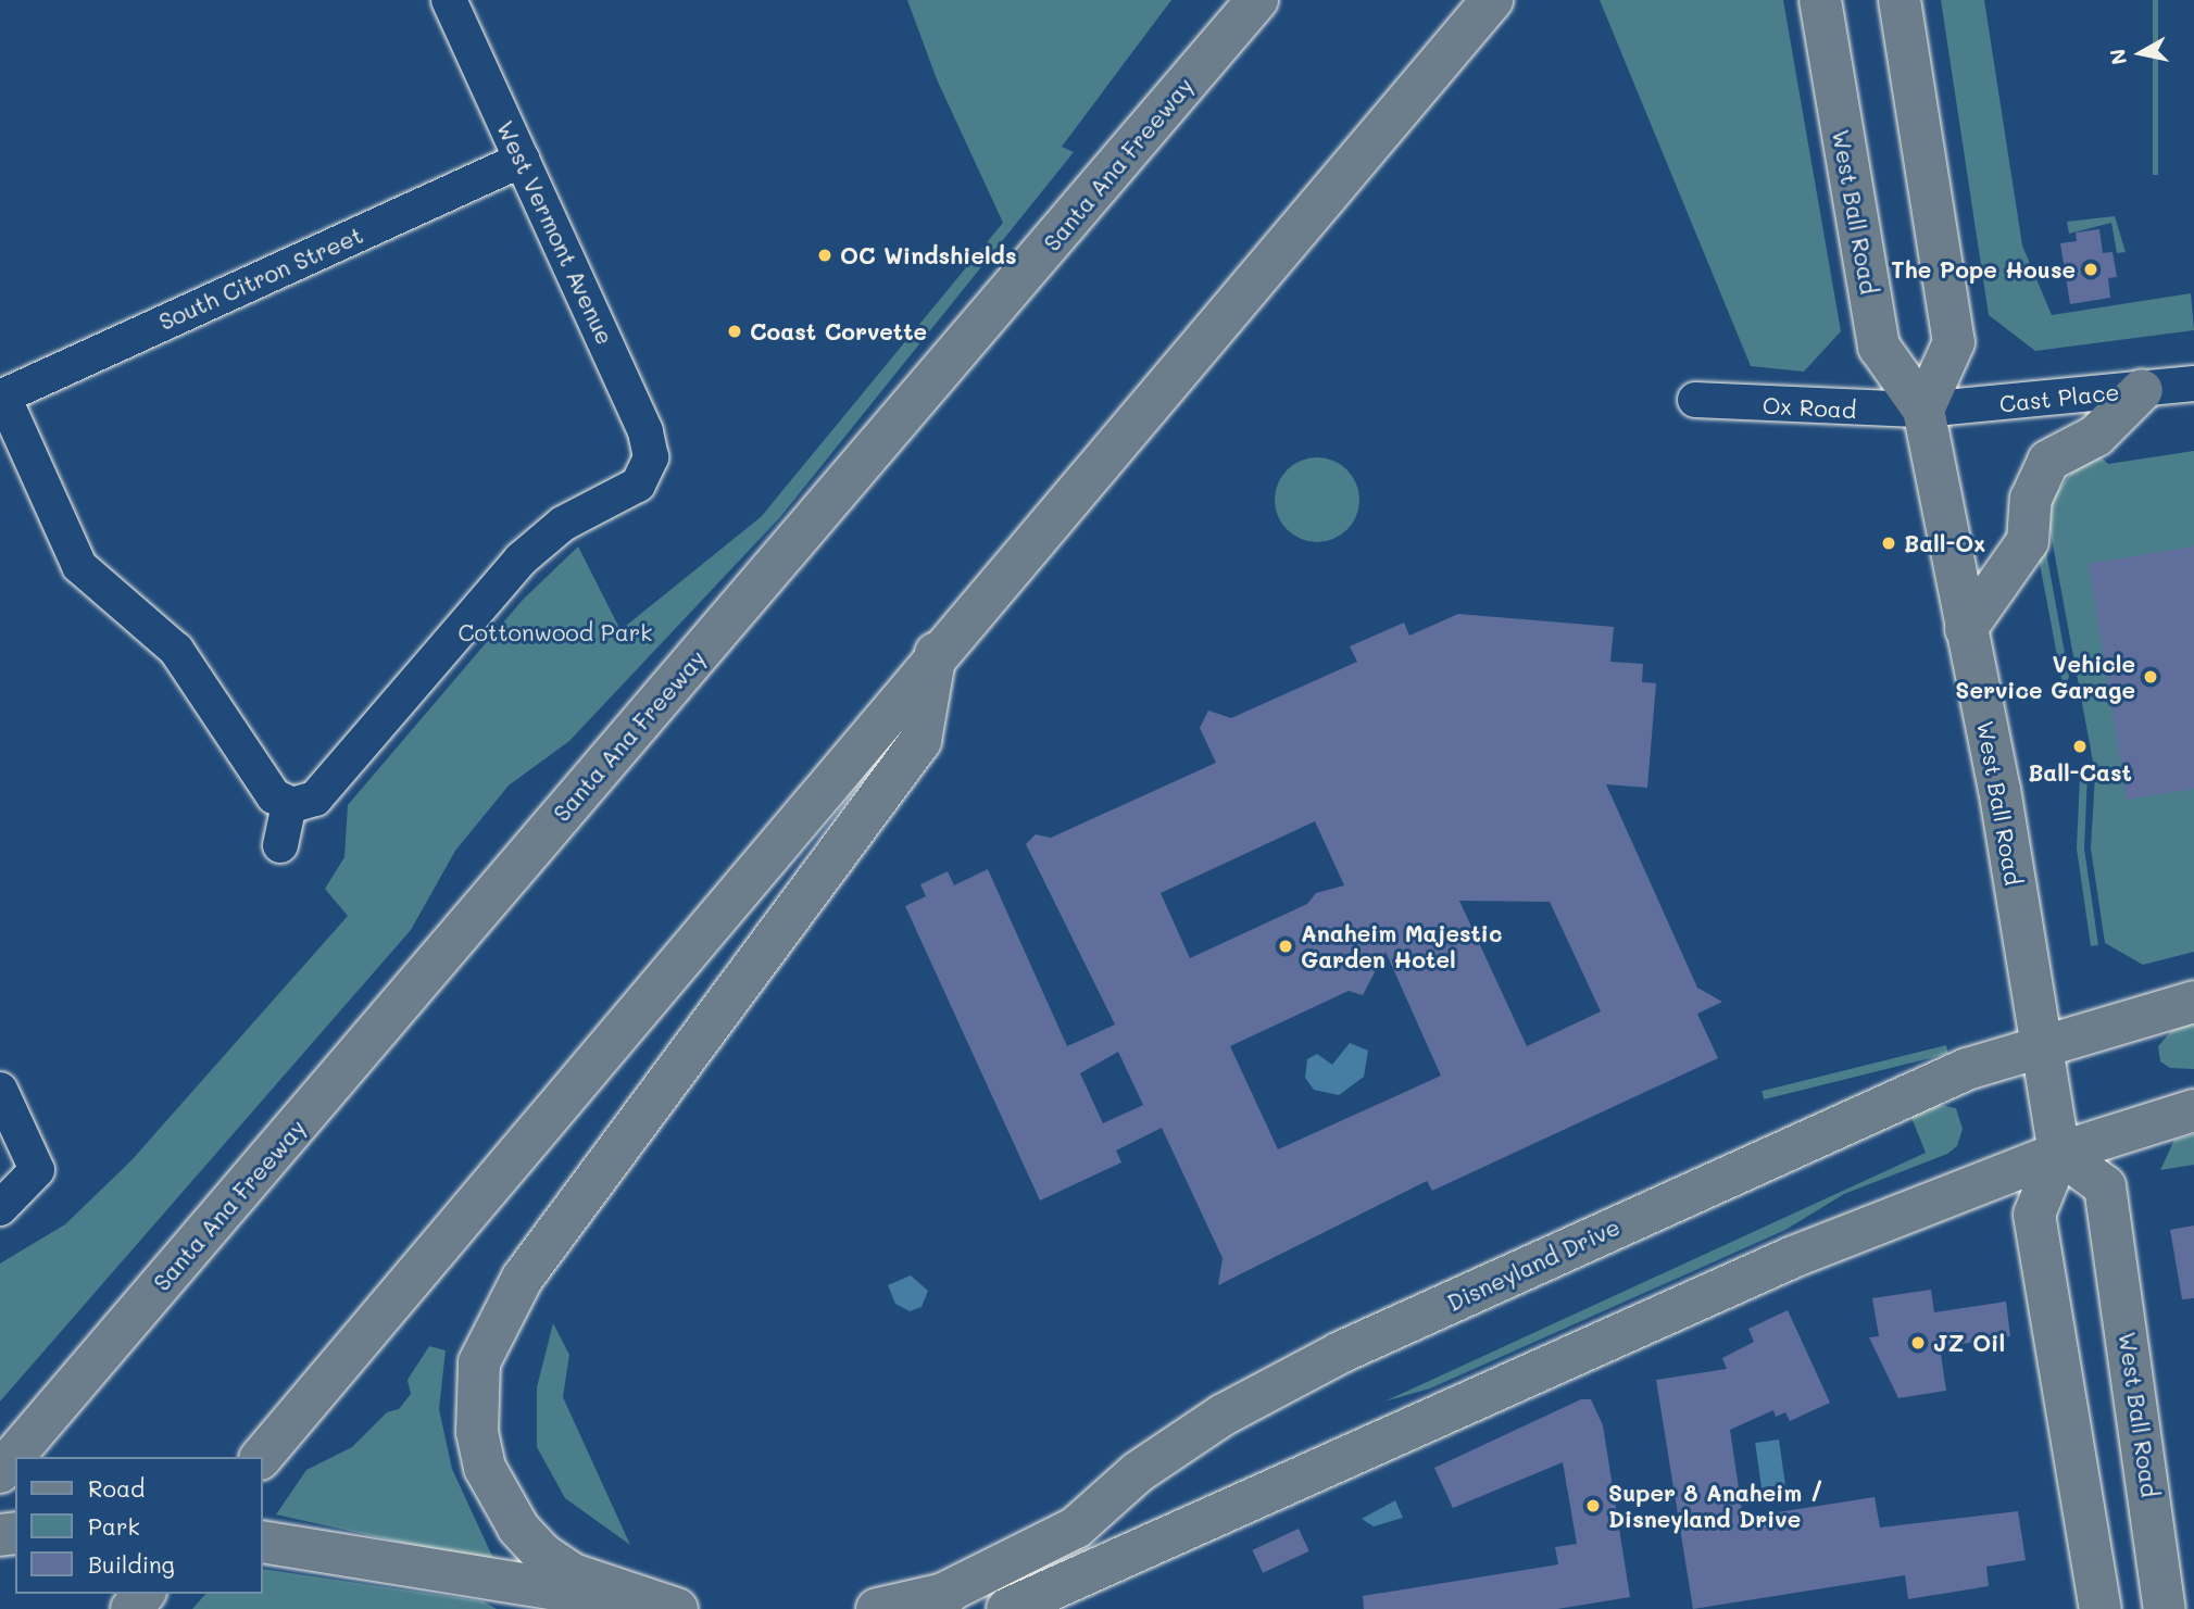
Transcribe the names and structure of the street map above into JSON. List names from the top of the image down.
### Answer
{
  "streets": {
    "main road": ["Santa Ana Freeway", "West Ball Road", "Disneyland Drive"],
    "street": [
      "West Vermont Avenue",
      "South Citron Street",
      "Cast Place",
      "Ox Road"
    ]
  },
  "crossings": [
    ["West Ball Road", "Cast Place"],
    ["West Ball Road", "Ox Road"],
    ["West Ball Road", "Disneyland Drive"],
    ["West Vermont Avenue", "South Citron Street"],
    ["Cast Place", "Ox Road"]
  ],
  "parks": ["Cottonwood Park"],
  "places": [
    "OC Windshields",
    "The Pope House",
    "Coast Corvette",
    "Ball-Ox",
    "Vehicle Service Garage",
    "Ball-Cast",
    "Anaheim Majestic Garden Hotel",
    "JZ Oil",
    "Super 8 Anaheim / Disneyland Drive"
  ],
  "legend": ["Road", "Park", "Building"],
  "north": "left"
}
